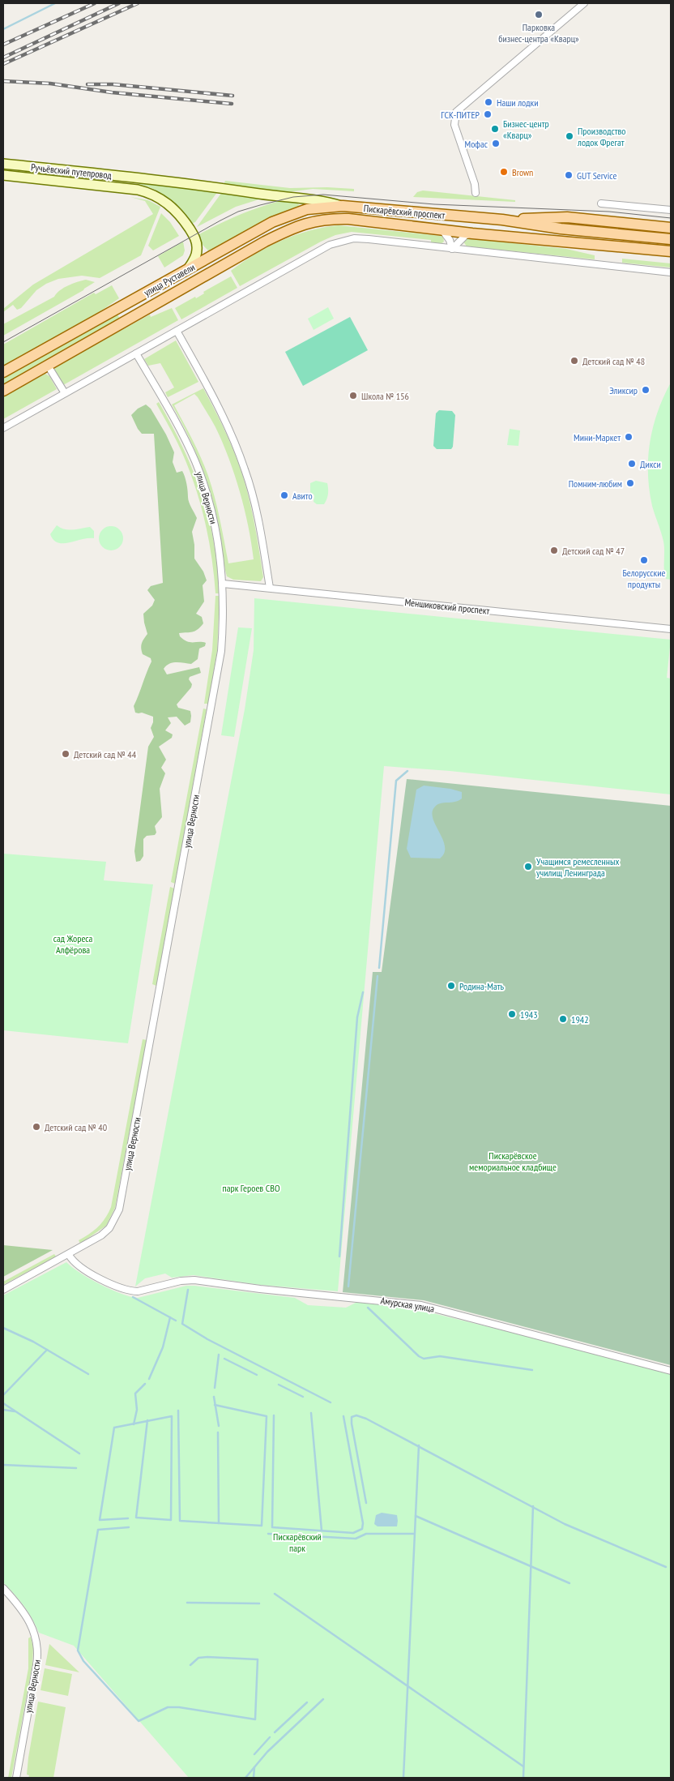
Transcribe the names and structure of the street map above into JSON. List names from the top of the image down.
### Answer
{
  "streets": {
    "main road": ["Ручьёвский путепровод", "Пискарёвский проспект", "улица Руставели"],
    "street": ["улица Верности", "Меншиковский проспект", "Амурская улица"]
  },
  "crossings": [
    ["Ручьёвский путепровод", "Пискарёвский проспект"],
    ["Ручьёвский путепровод", "улица Руставели"],
    ["Пискарёвский проспект", "улица Руставели"],
    ["улица Верности", "Меншиковский проспект"],
    ["улица Верности", "Амурская улица"]
  ],
  "parks": [
    "сад Жореса Алфёрова",
    "Пискарёвское мемориальное кладбище",
    "парк Героев СВО",
    "Пискарёвский парк"
  ],
  "places": [
    "Парковка бизнес-центра «Кварц»",
    "Наши лодки",
    "ГСК-ПИТЕР",
    "Бизнес-центр «Кварц»",
    "Производство лодок Фрегат",
    "Мофас",
    "Brown",
    "GUT Service",
    "Детский сад № 48",
    "Эликсир",
    "Школа № 156",
    "Мини-Маркет",
    "Дикси",
    "Помним-любим",
    "Авито",
    "Детский сад № 47",
    "Белорусские продукты",
    "Детский сад № 44",
    "Учащимся ремесленных училищ Ленинграда",
    "Родина-Мать",
    "1943",
    "1942",
    "Детский сад № 40"
  ]
}
